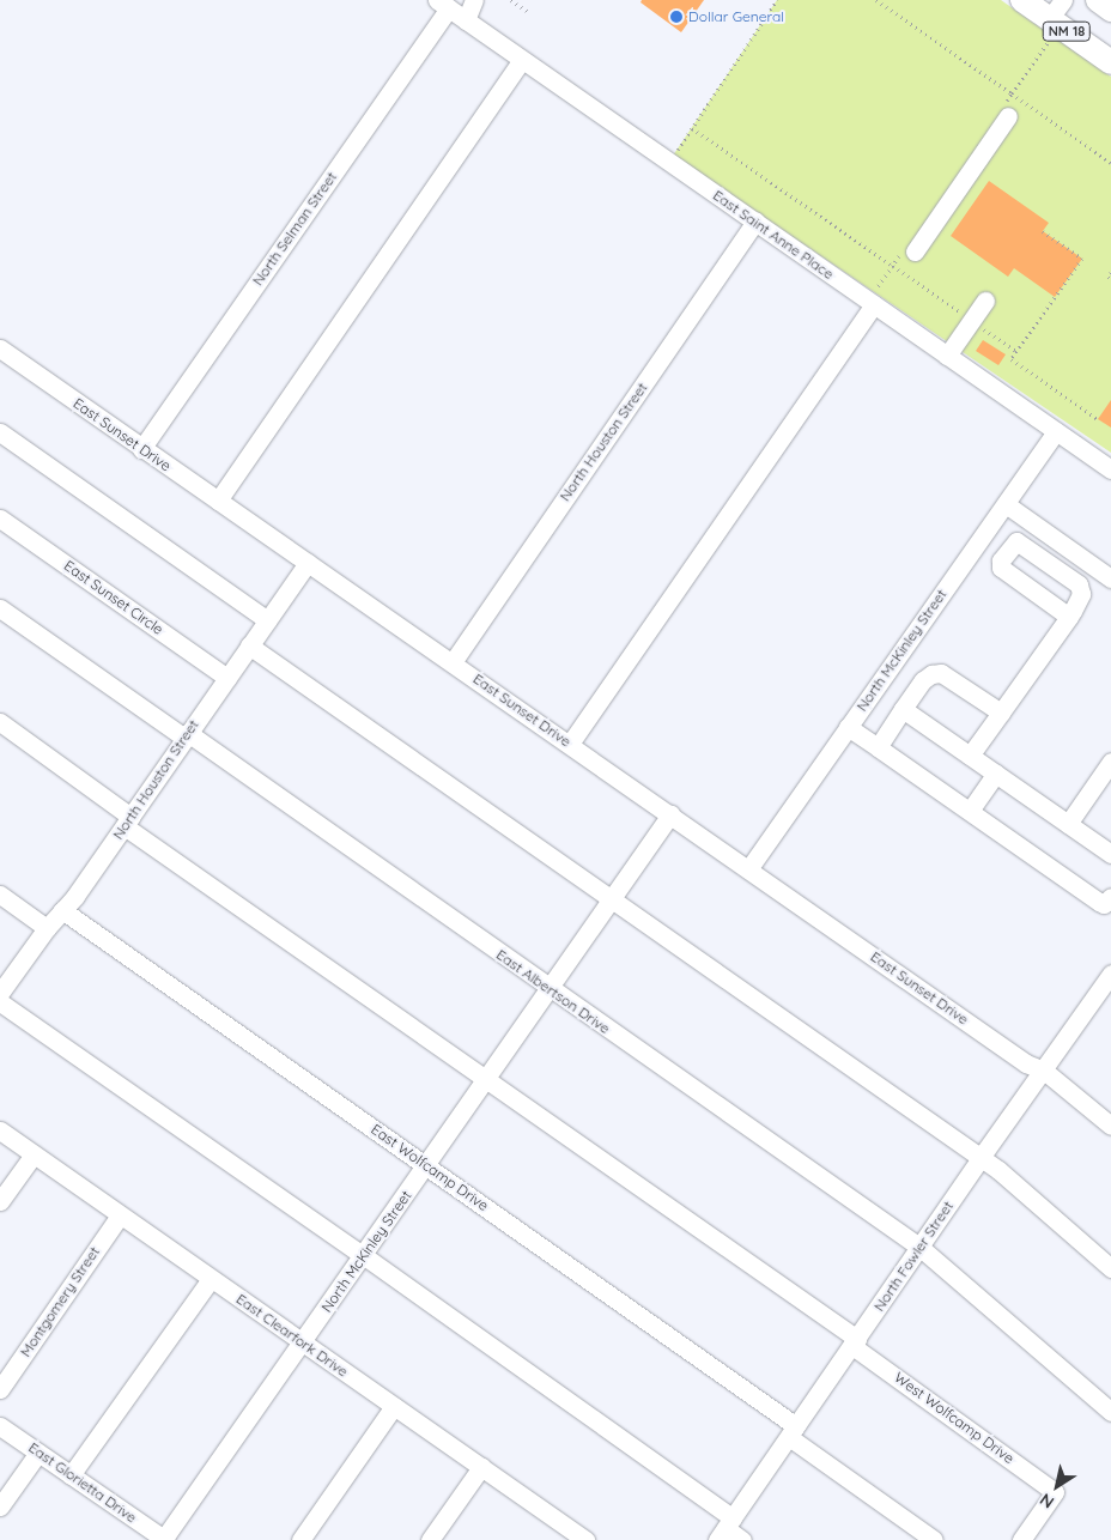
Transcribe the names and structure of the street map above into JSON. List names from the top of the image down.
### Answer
{
  "streets": {
    "main road": ["NM 18"],
    "street": [
      "North Selman Street",
      "East Saint Anne Place",
      "East Sunset Drive",
      "North Houston Street",
      "East Sunset Circle",
      "North McKinley Street",
      "East Albertson Drive",
      "East Wolfcamp Drive",
      "North Fowler Street",
      "Montgomery Street",
      "East Clearfork Drive",
      "West Wolfcamp Drive",
      "East Glorietta Drive"
    ]
  },
  "crossings": [
    ["North Selman Street", "East Saint Anne Place"],
    ["North Selman Street", "East Sunset Drive"],
    ["East Saint Anne Place", "North Houston Street"],
    ["East Saint Anne Place", "North McKinley Street"],
    ["East Sunset Drive", "North Houston Street"],
    ["East Sunset Drive", "North McKinley Street"],
    ["East Sunset Drive", "North Fowler Street"],
    ["North Houston Street", "East Sunset Circle"],
    ["North Houston Street", "East Albertson Drive"],
    ["North Houston Street", "East Wolfcamp Drive"],
    ["North Houston Street", "West Wolfcamp Drive"],
    ["North McKinley Street", "East Albertson Drive"],
    ["North McKinley Street", "East Wolfcamp Drive"],
    ["North McKinley Street", "East Clearfork Drive"],
    ["North McKinley Street", "West Wolfcamp Drive"],
    ["North McKinley Street", "East Glorietta Drive"],
    ["East Albertson Drive", "North Fowler Street"],
    ["East Wolfcamp Drive", "North Fowler Street"],
    ["North Fowler Street", "West Wolfcamp Drive"],
    ["Montgomery Street", "East Clearfork Drive"]
  ],
  "places": ["Dollar General"],
  "north": "bottom left"
}
